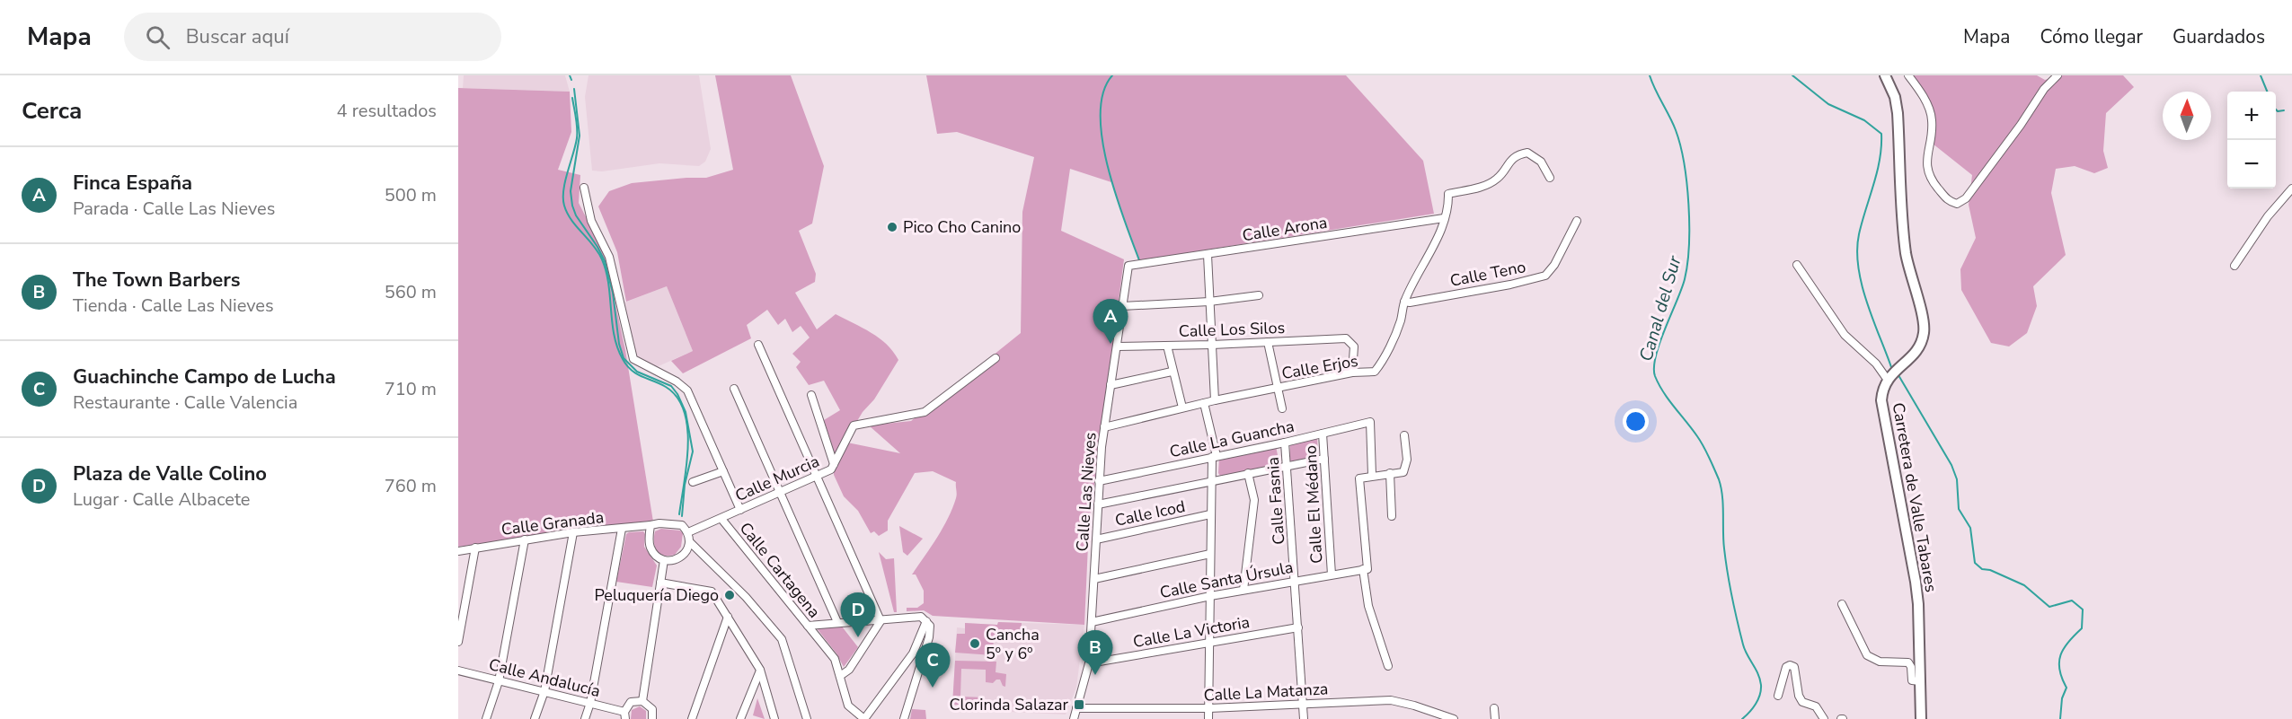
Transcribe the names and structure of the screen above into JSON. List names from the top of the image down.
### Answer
{
  "streets": {
    "main road": ["Carretera de Valle Tabares"],
    "street": [
      "Calle Arona",
      "Calle Teno",
      "Calle Los Silos",
      "Calle Erjos",
      "Calle La Guancha",
      "Calle Murcia",
      "Calle Las Nieves",
      "Calle Fasnia",
      "Calle El Médano",
      "Calle Icod",
      "Calle Granada",
      "Calle Cartagena",
      "Calle Santa Úrsula",
      "Calle La Victoria",
      "Calle Andalucía",
      "Calle La Matanza"
    ]
  },
  "crossings": [
    ["Calle Arona", "Calle Erjos"],
    ["Calle Arona", "Calle Las Nieves"],
    ["Calle Teno", "Calle Erjos"],
    ["Calle Los Silos", "Calle Erjos"],
    ["Calle Los Silos", "Calle Las Nieves"],
    ["Calle Erjos", "Calle Las Nieves"],
    ["Calle La Guancha", "Calle Las Nieves"],
    ["Calle La Guancha", "Calle Fasnia"],
    ["Calle La Guancha", "Calle El Médano"],
    ["Calle Murcia", "Calle Granada"],
    ["Calle Murcia", "Calle Cartagena"],
    ["Calle Las Nieves", "Calle Icod"],
    ["Calle Las Nieves", "Calle Santa Úrsula"],
    ["Calle Las Nieves", "Calle La Victoria"],
    ["Calle Las Nieves", "Calle La Matanza"],
    ["Calle Fasnia", "Calle Santa Úrsula"],
    ["Calle Fasnia", "Calle La Victoria"],
    ["Calle Fasnia", "Calle La Matanza"],
    ["Calle El Médano", "Calle Santa Úrsula"]
  ],
  "water": ["Canal del Sur"],
  "places": {
    "other": ["Pico Cho Canino", "Peluquería Diego", "Cancha 5º y 6º"],
    "transit": ["Clorinda Salazar"]
  },
  "north": "top",
  "page": {
    "header": "Mapa",
    "search": "Buscar aquí",
    "nav": ["Mapa", "Cómo llegar", "Guardados"],
    "heading": ["Cerca", "4 resultados"],
    "map_buttons": ["+", "−"],
    "list": [
      {
        "mark": "A",
        "name": "Finca España",
        "note": "Parada · Calle Las Nieves",
        "value": "500 m"
      },
      {
        "mark": "B",
        "name": "The Town Barbers",
        "note": "Tienda · Calle Las Nieves",
        "value": "560 m"
      },
      {
        "mark": "C",
        "name": "Guachinche Campo de Lucha",
        "note": "Restaurante · Calle Valencia",
        "value": "710 m"
      },
      {
        "mark": "D",
        "name": "Plaza de Valle Colino",
        "note": "Lugar · Calle Albacete",
        "value": "760 m"
      }
    ],
    "pins": [
      "A",
      "D",
      "B",
      "C"
    ]
  }
}
